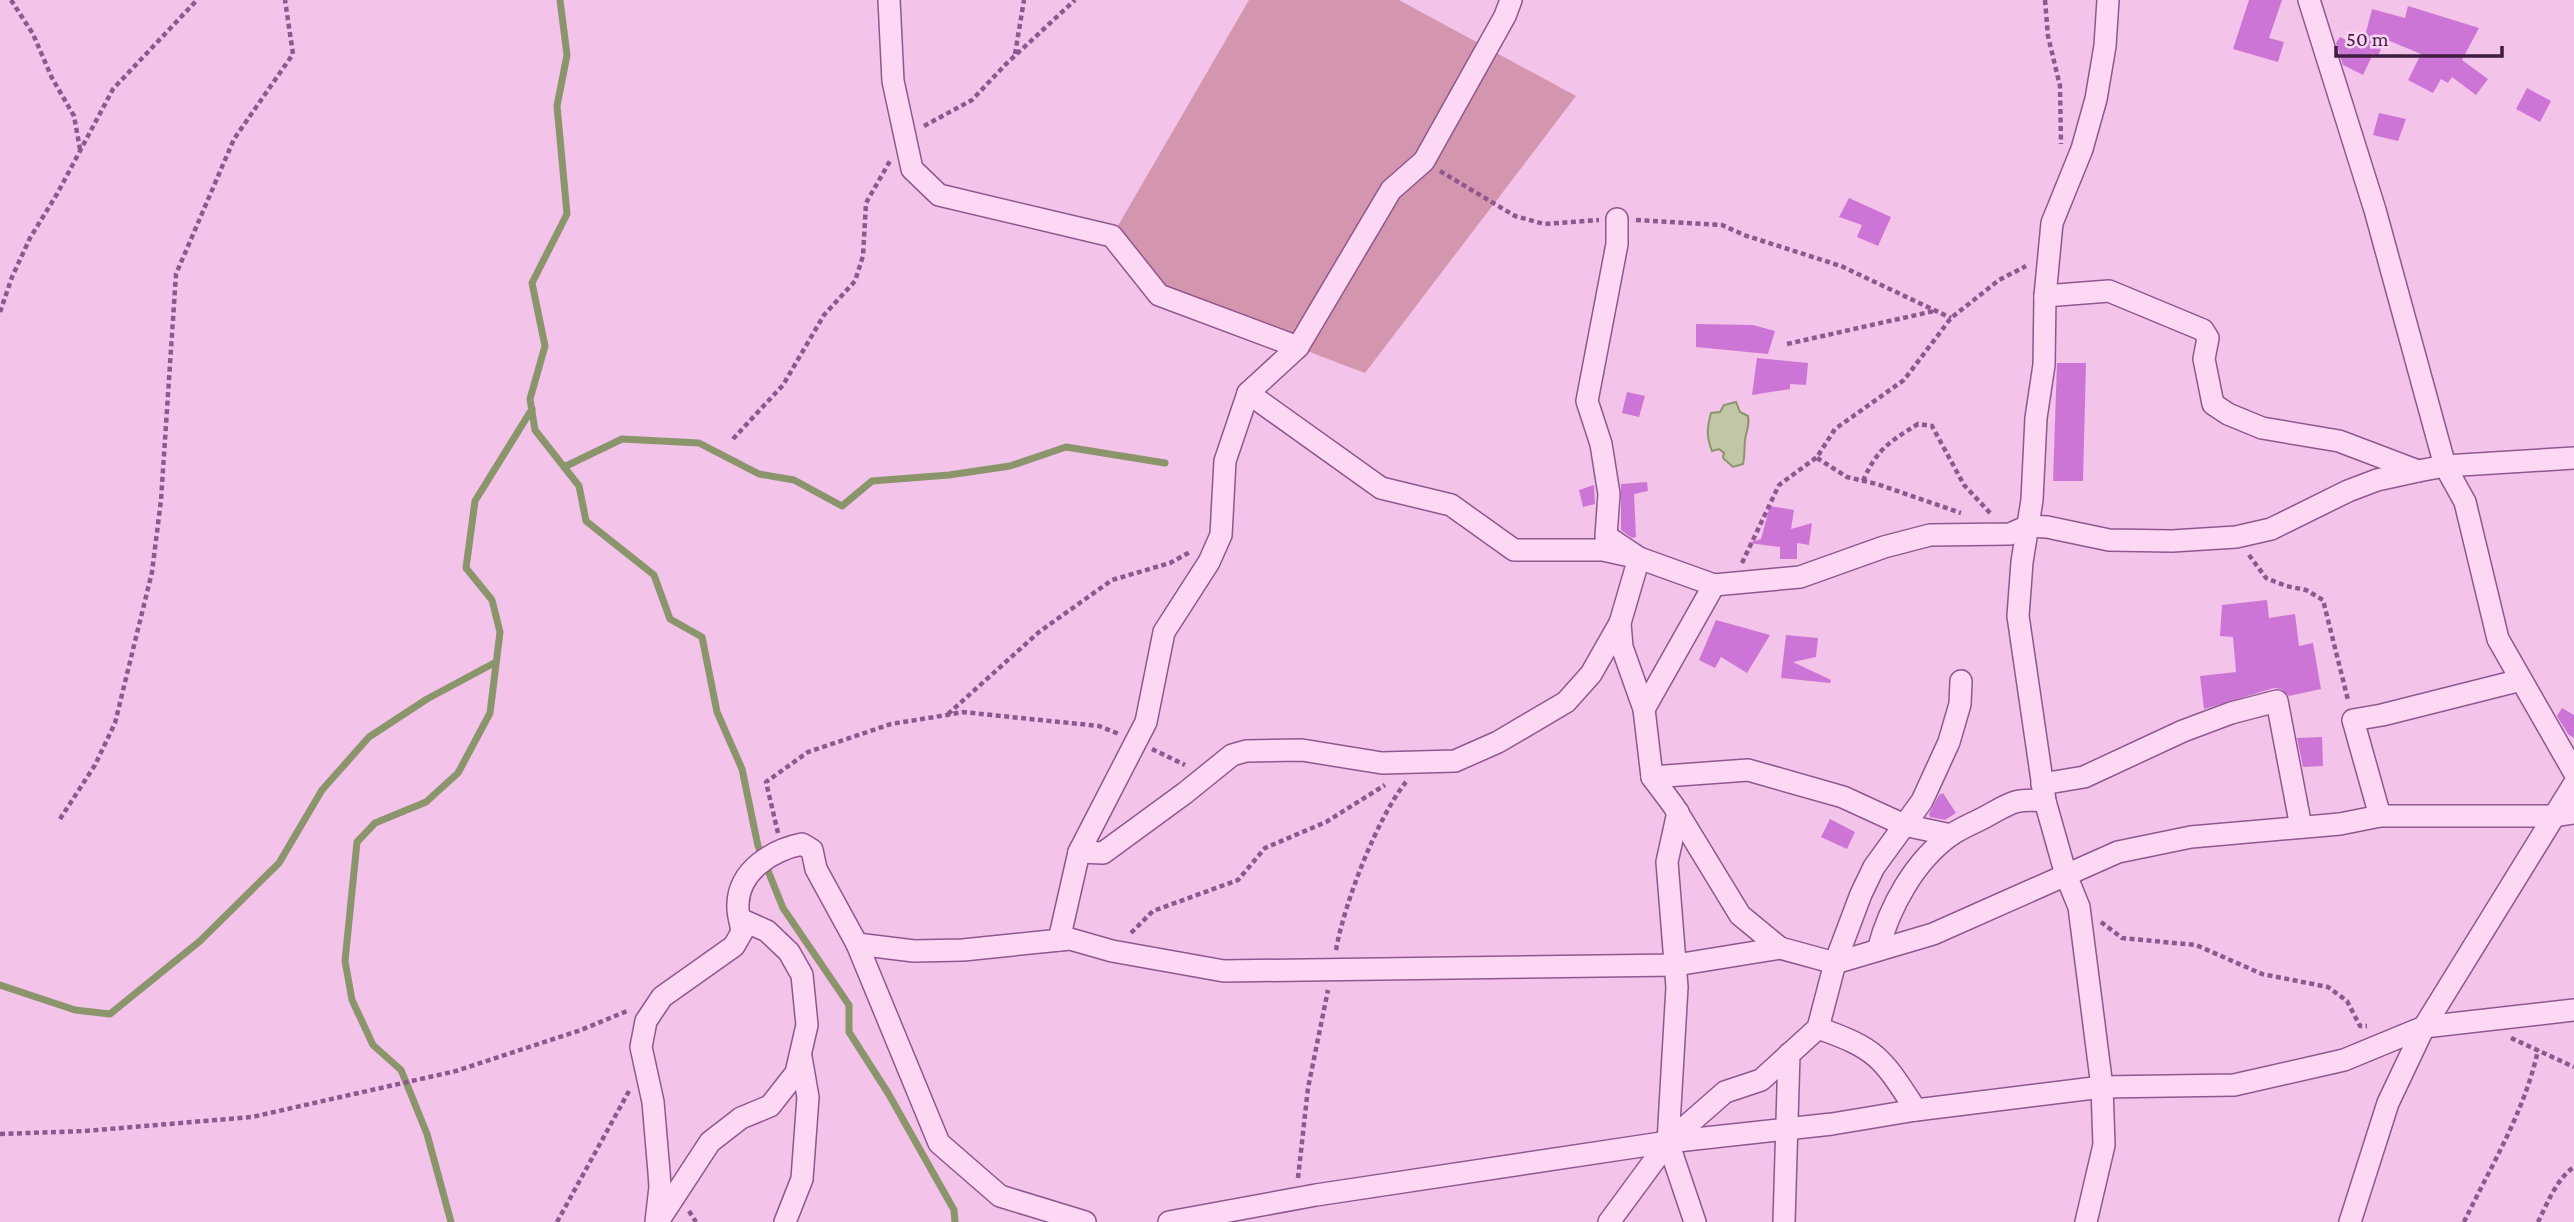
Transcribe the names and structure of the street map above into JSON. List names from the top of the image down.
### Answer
{
  "scale_bar": "50 m"
}
